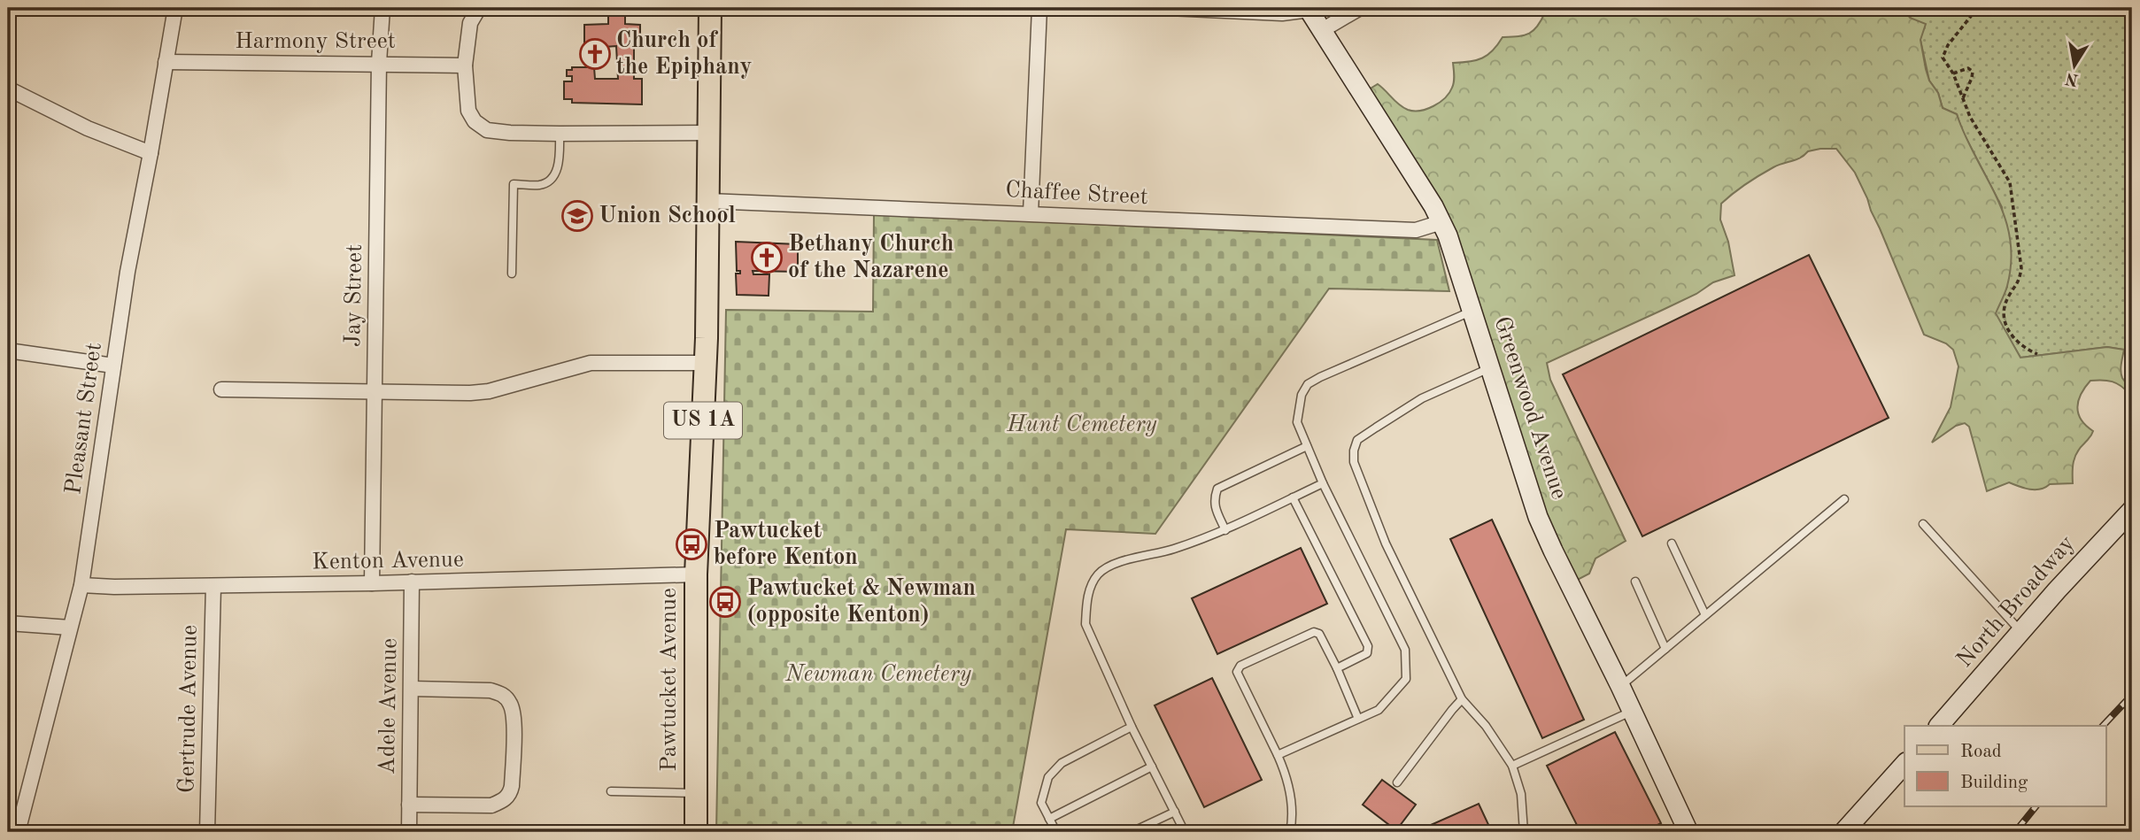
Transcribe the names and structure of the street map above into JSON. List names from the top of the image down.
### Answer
{
  "streets": {
    "main road": ["US 1A", "Pawtucket Avenue"],
    "street": [
      "Harmony Street",
      "Chaffee Street",
      "Jay Street",
      "Greenwood Avenue",
      "Pleasant Street",
      "Kenton Avenue",
      "North Broadway",
      "Adele Avenue",
      "Gertrude Avenue"
    ]
  },
  "crossings": [
    ["Harmony Street", "Jay Street"],
    ["Harmony Street", "Pleasant Street"],
    ["Chaffee Street", "Greenwood Avenue"],
    ["Chaffee Street", "Pawtucket Avenue"],
    ["Jay Street", "Kenton Avenue"],
    ["Pleasant Street", "Kenton Avenue"],
    ["Kenton Avenue", "Pawtucket Avenue"],
    ["Kenton Avenue", "Adele Avenue"],
    ["Kenton Avenue", "Gertrude Avenue"]
  ],
  "parks": ["Hunt Cemetery", "Newman Cemetery"],
  "places": {
    "church": ["Church of the Epiphany", "Bethany Church of the Nazarene"],
    "school or university": ["Union School"],
    "bus stop": ["Pawtucket before Kenton", "Pawtucket & Newman (opposite Kenton)"]
  },
  "legend": ["Road", "Building"],
  "north": "bottom"
}
